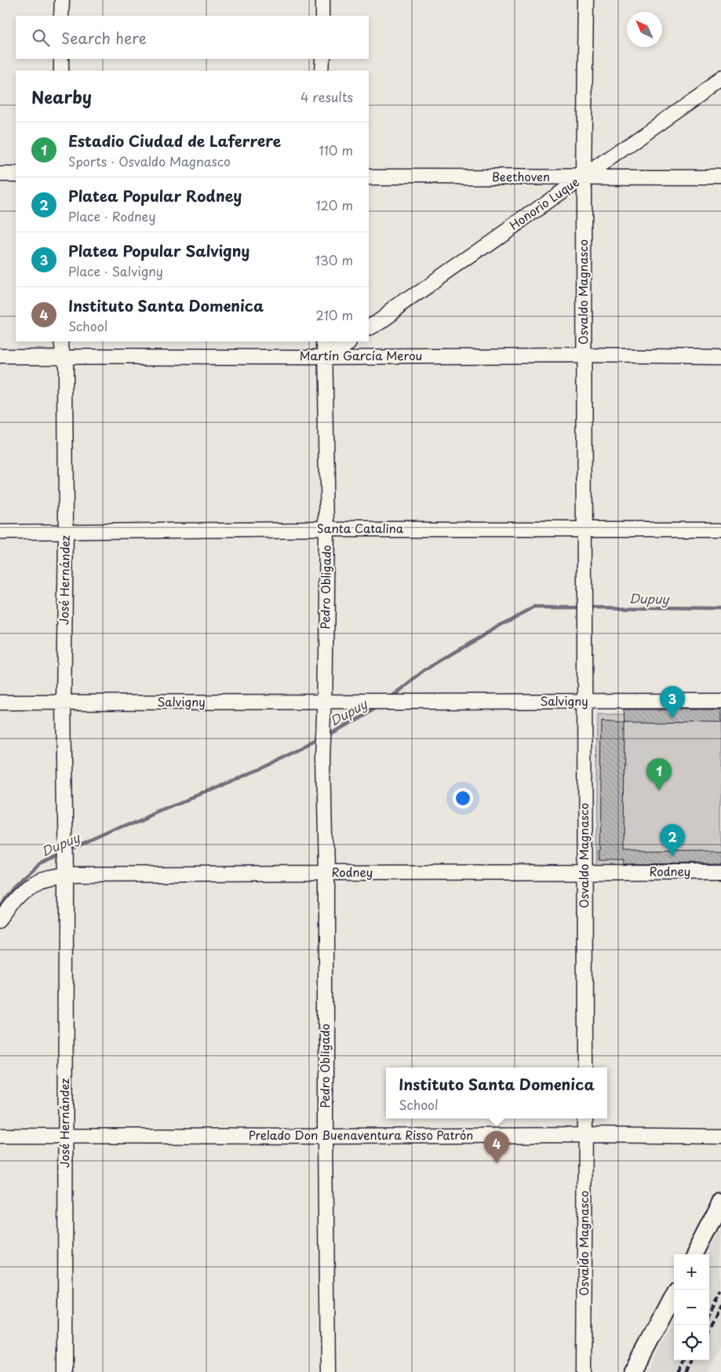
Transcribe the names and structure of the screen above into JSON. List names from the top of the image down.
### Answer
{
  "streets": {
    "street": [
      "Beethoven",
      "Honorio Luque",
      "Osvaldo Magnasco",
      "Martín García Merou",
      "Santa Catalina",
      "José Hernández",
      "Pedro Obligado",
      "Salvigny",
      "Rodney",
      "Prelado Don Buenaventura Risso Patrón"
    ]
  },
  "crossings": [
    ["Beethoven", "Honorio Luque"],
    ["Beethoven", "Osvaldo Magnasco"],
    ["Honorio Luque", "Osvaldo Magnasco"],
    ["Osvaldo Magnasco", "Martín García Merou"],
    ["Osvaldo Magnasco", "Santa Catalina"],
    ["Osvaldo Magnasco", "Salvigny"],
    ["Osvaldo Magnasco", "Rodney"],
    ["Osvaldo Magnasco", "Prelado Don Buenaventura Risso Patrón"],
    ["Martín García Merou", "José Hernández"],
    ["Martín García Merou", "Pedro Obligado"],
    ["Santa Catalina", "José Hernández"],
    ["Santa Catalina", "Pedro Obligado"],
    ["José Hernández", "Salvigny"],
    ["José Hernández", "Rodney"],
    ["José Hernández", "Prelado Don Buenaventura Risso Patrón"],
    ["Pedro Obligado", "Salvigny"],
    ["Pedro Obligado", "Rodney"],
    ["Pedro Obligado", "Prelado Don Buenaventura Risso Patrón"]
  ],
  "water": ["Dupuy"],
  "north": "top left",
  "page": {
    "search": "Search here",
    "heading": ["Nearby", "4 results"],
    "list": [
      {
        "mark": "1",
        "name": "Estadio Ciudad de Laferrere",
        "note": "Sports · Osvaldo Magnasco",
        "value": "110 m"
      },
      {
        "mark": "2",
        "name": "Platea Popular Rodney",
        "note": "Place · Rodney",
        "value": "120 m"
      },
      {
        "mark": "3",
        "name": "Platea Popular Salvigny",
        "note": "Place · Salvigny",
        "value": "130 m"
      },
      {
        "mark": "4",
        "name": "Instituto Santa Domenica",
        "note": "School",
        "value": "210 m"
      }
    ],
    "pins": [
      "3",
      "1",
      "2",
      "4"
    ],
    "popup": ["Instituto Santa Domenica", "School"],
    "map_buttons": ["+", "−"]
  }
}
